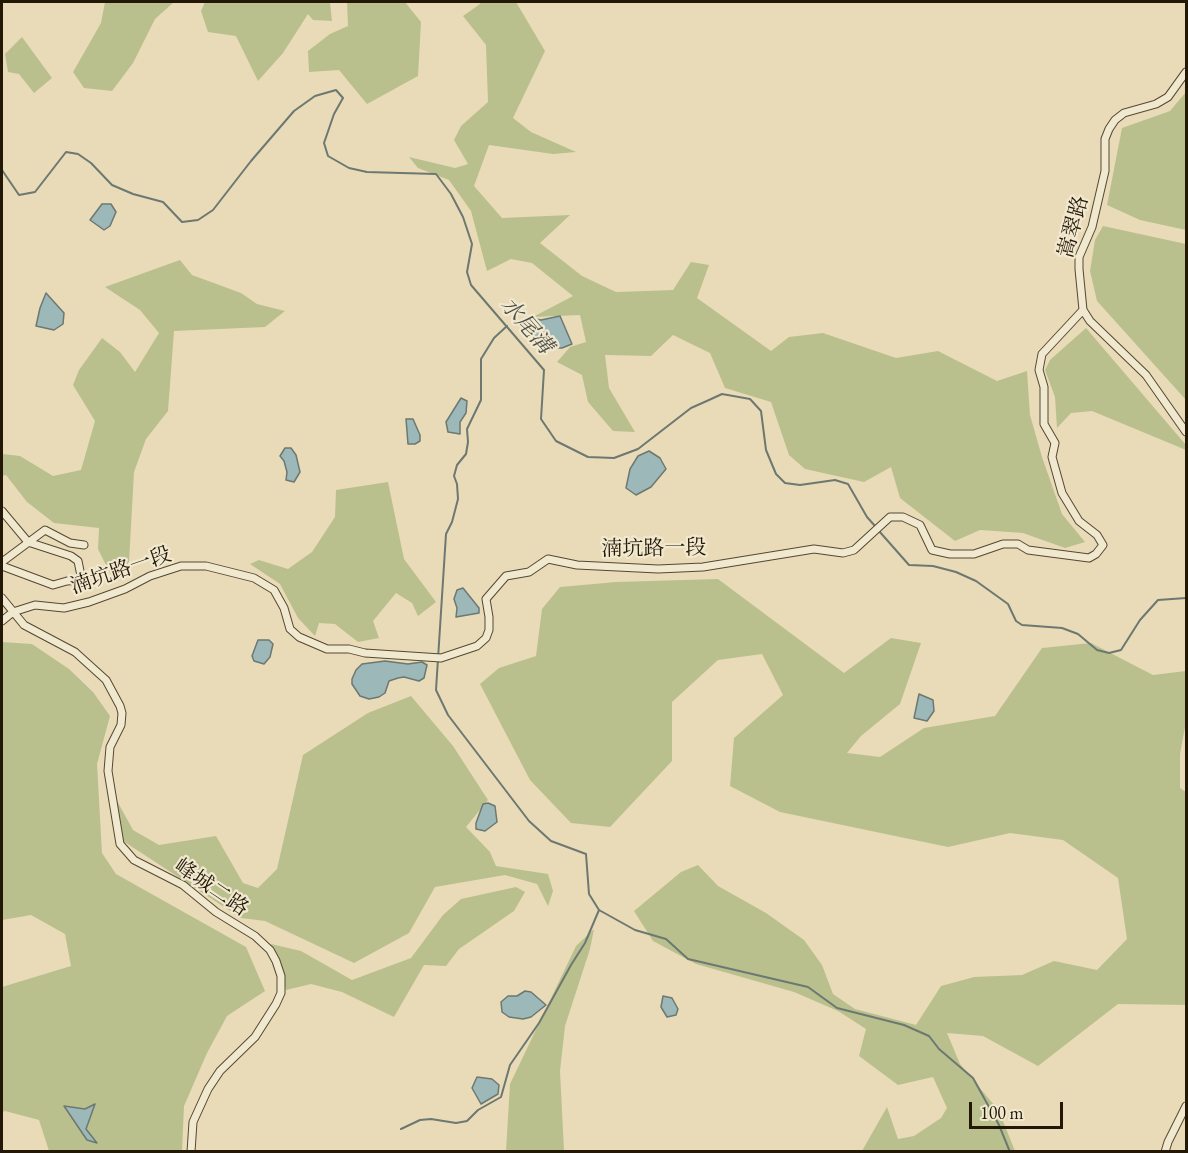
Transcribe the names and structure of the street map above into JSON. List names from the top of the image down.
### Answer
{
  "streets": {
    "street": ["嵩翠路", "湳坑路一段", "峰城二路"]
  },
  "crossings": [
    ["嵩翠路", "湳坑路一段"],
    ["湳坑路一段", "峰城二路"]
  ],
  "water": ["水尾溝"],
  "scale_bar": "100 m"
}
